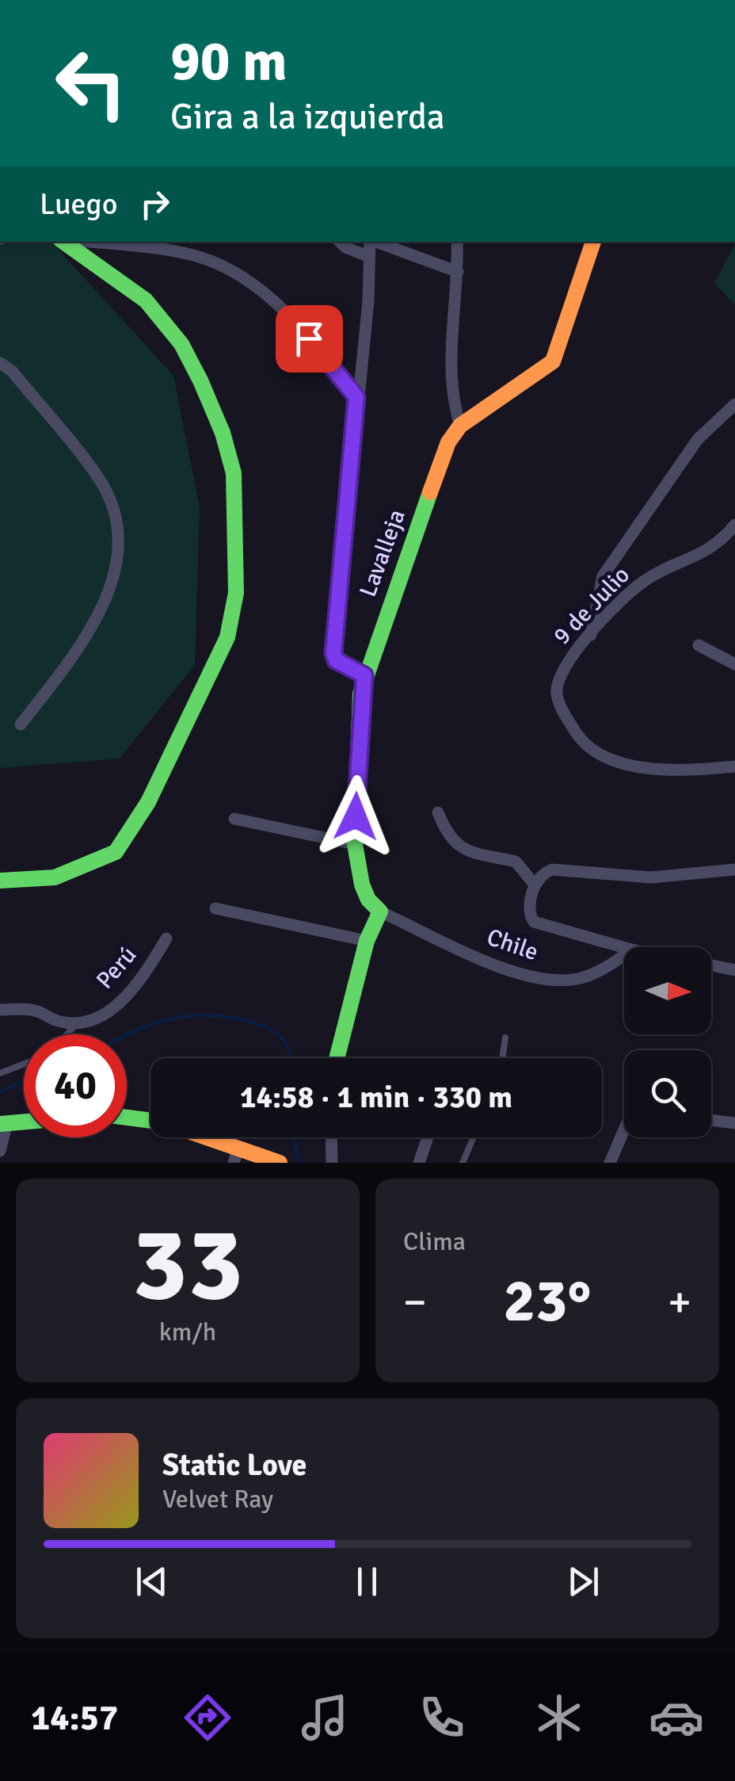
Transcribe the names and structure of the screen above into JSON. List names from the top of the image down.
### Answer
{
  "streets": {
    "street": [
      "Lavalleja",
      "9 de Julio",
      "Chile",
      "Perú"
    ]
  },
  "crossings": [
    ["Lavalleja", "Chile"]
  ],
  "north": "right",
  "page": {
    "turn": ["90 m", "Gira a la izquierda"],
    "then": "Luego",
    "limit": "40",
    "trip": "14:58 · 1 min · 330 m",
    "tile": [
      ["33", "km/h"],
      "Clima"
    ],
    "heat": ["−", "23°", "+"],
    "song": ["Static Love", "Velvet Ray"],
    "tabs": "14:57"
  }
}
